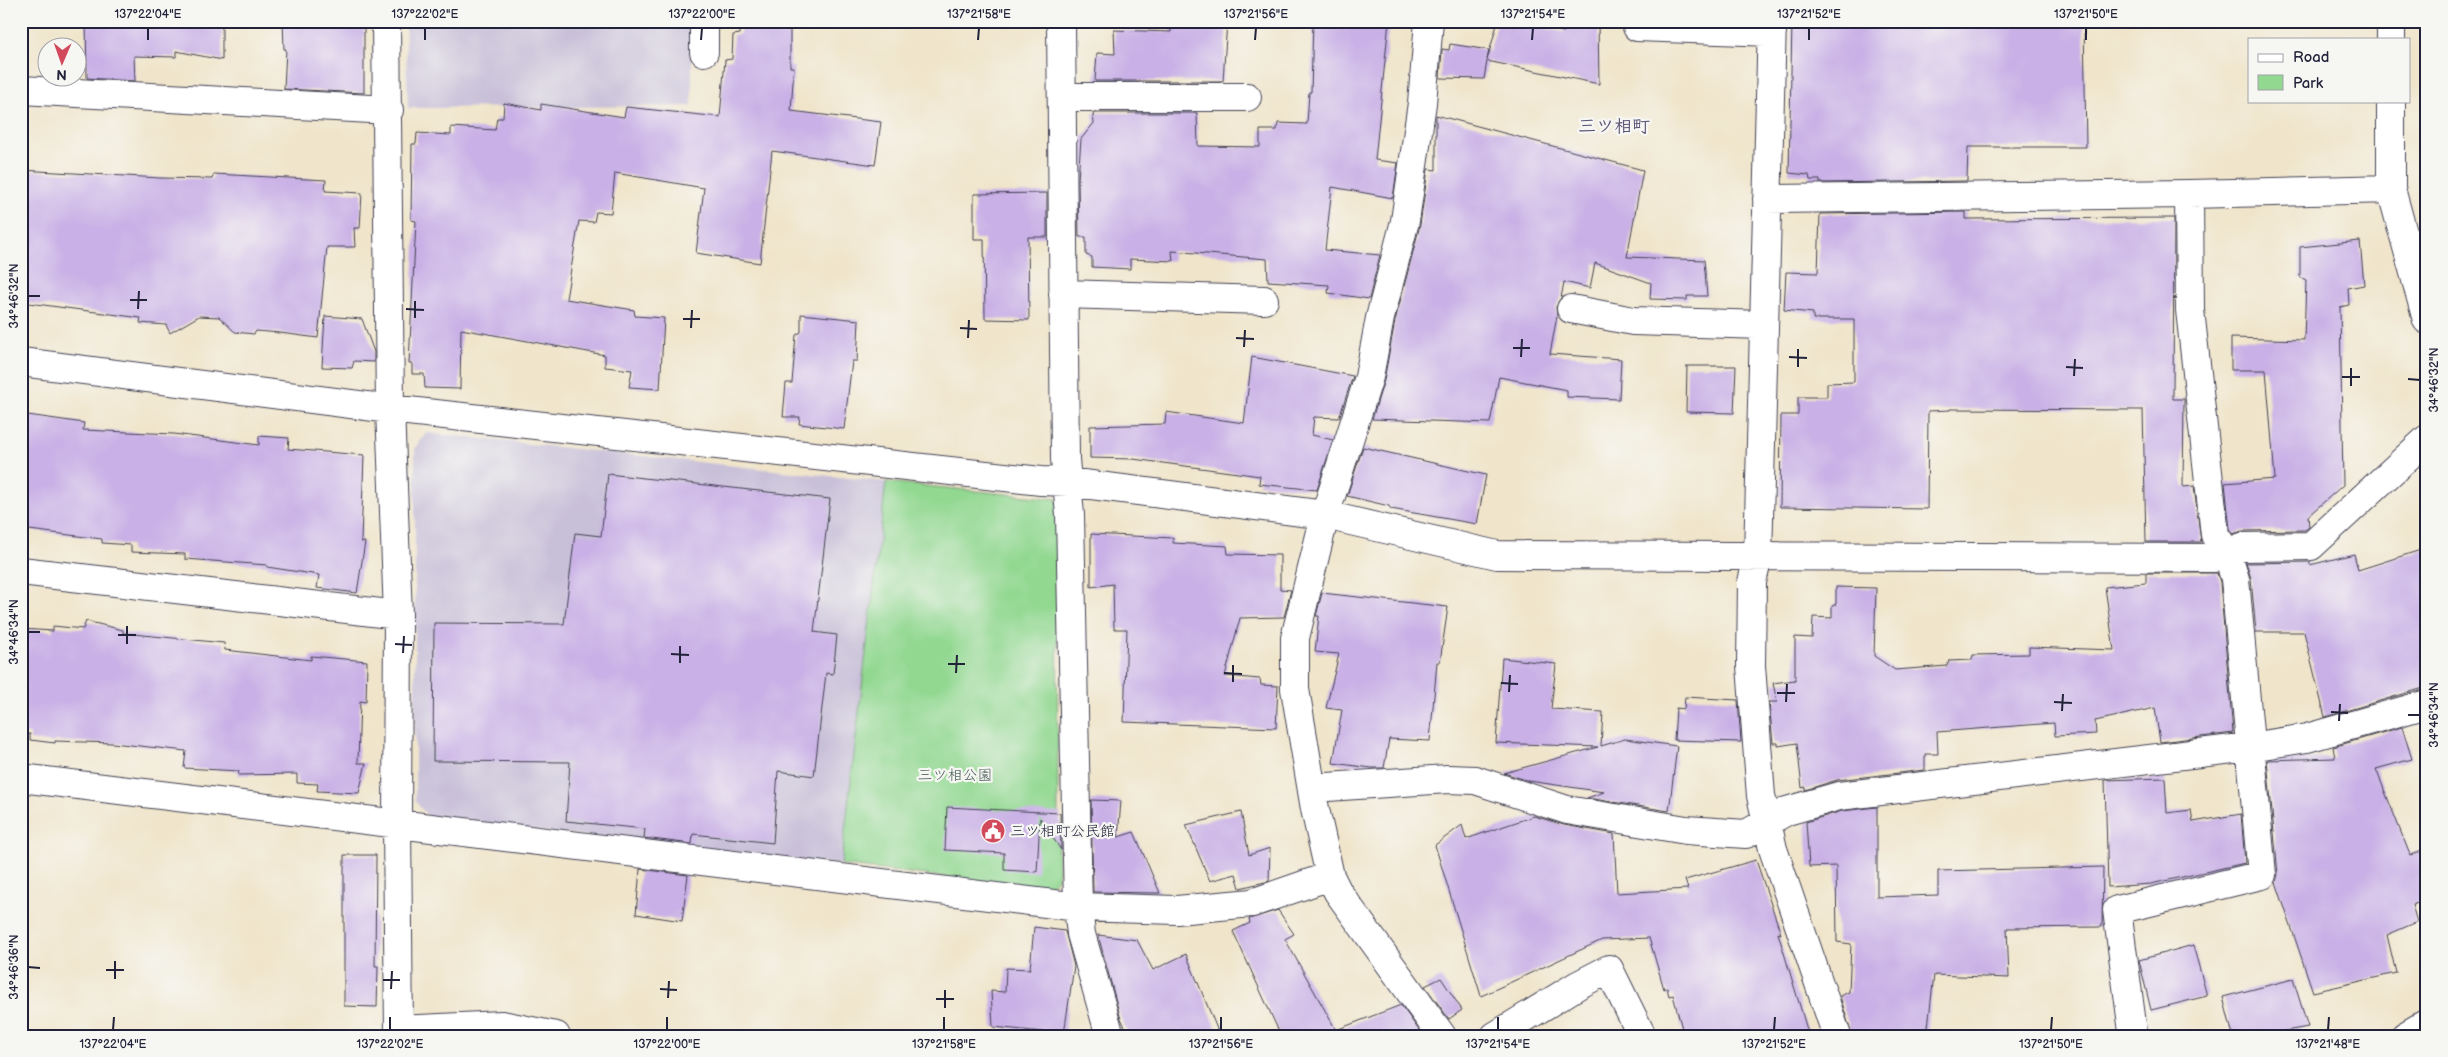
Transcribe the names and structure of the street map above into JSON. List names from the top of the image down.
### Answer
{
  "districts": ["三ツ相町"],
  "parks": ["三ツ相公園"],
  "places": {
    "public building": ["三ツ相町公民館"]
  },
  "legend": ["Road", "Park"],
  "north": "bottom",
  "coordinates": [
    "137°22'04\"E",
    "137°22'02\"E",
    "137°22'00\"E",
    "137°21'58\"E",
    "137°21'56\"E",
    "137°21'54\"E",
    "137°21'52\"E",
    "137°21'50\"E",
    "34°46'32\"N",
    "34°46'34\"N",
    "34°46'36\"N",
    "137°21'48\"E"
  ]
}
